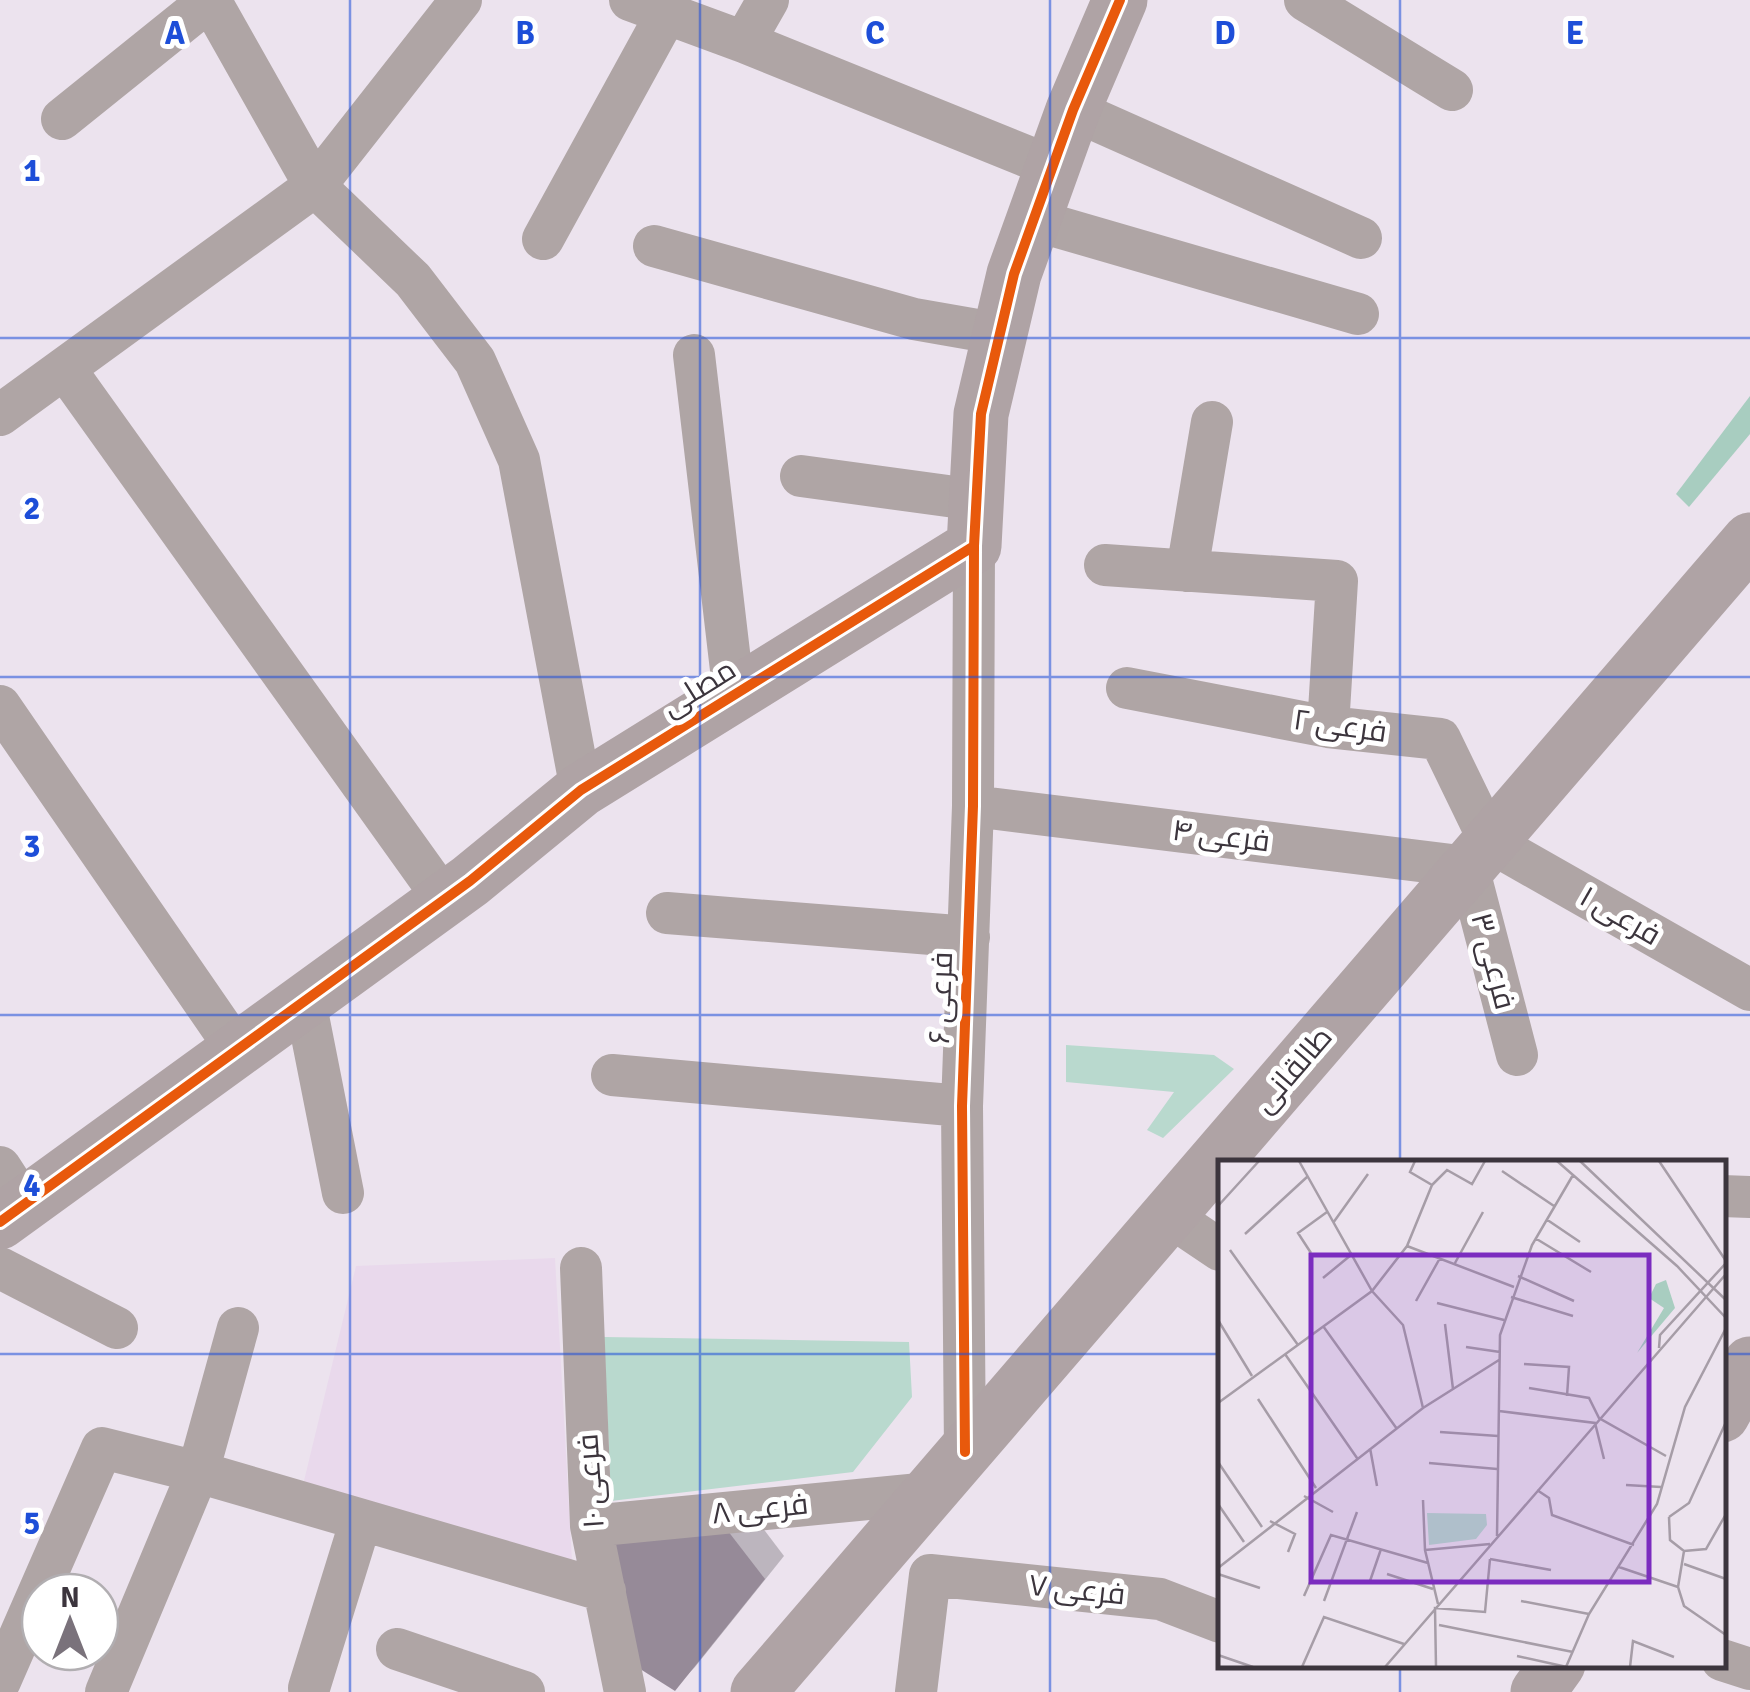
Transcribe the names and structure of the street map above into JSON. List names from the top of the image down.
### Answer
{
  "streets": {
    "street": [
      "مصلی",
      "فرعی ۲",
      "فرعی ۴",
      "فرعی ۱",
      "فرعی ۳",
      "فرعی ۶",
      "طالقانی",
      "فرعی ۱۰",
      "فرعی ۸",
      "فرعی ۷"
    ]
  },
  "crossings": [
    ["مصلی", "فرعی ۶"],
    ["فرعی ۲", "فرعی ۴"],
    ["فرعی ۲", "فرعی ۱"],
    ["فرعی ۲", "فرعی ۳"],
    ["فرعی ۲", "طالقانی"],
    ["فرعی ۴", "فرعی ۱"],
    ["فرعی ۴", "فرعی ۳"],
    ["فرعی ۴", "فرعی ۶"],
    ["فرعی ۴", "طالقانی"],
    ["فرعی ۱", "فرعی ۳"],
    ["فرعی ۱", "طالقانی"],
    ["فرعی ۳", "طالقانی"],
    ["فرعی ۶", "طالقانی"],
    ["طالقانی", "فرعی ۸"],
    ["فرعی ۱۰", "فرعی ۸"]
  ],
  "north": "top",
  "grid": {
    "columns": [
      "A",
      "B",
      "C",
      "D",
      "E"
    ],
    "rows": [
      "1",
      "2",
      "3",
      "4",
      "5"
    ]
  }
}
